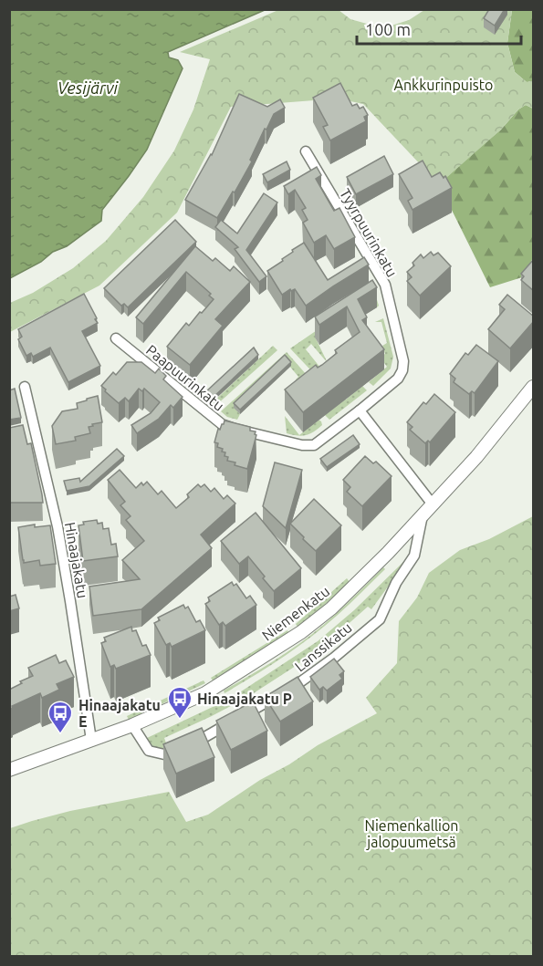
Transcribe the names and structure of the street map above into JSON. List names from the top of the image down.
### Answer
{
  "streets": {
    "street": [
      "Tyyrpuurinkatu",
      "Paapuurinkatu",
      "Hinaajakatu",
      "Niemenkatu",
      "Lanssikatu"
    ]
  },
  "crossings": [
    ["Tyyrpuurinkatu", "Paapuurinkatu"],
    ["Hinaajakatu", "Niemenkatu"],
    ["Niemenkatu", "Lanssikatu"]
  ],
  "water": ["Vesijärvi"],
  "parks": ["Ankkurinpuisto", "Niemenkallion jalopuumetsä"],
  "places": {
    "bus stop": ["Hinaajakatu P", "Hinaajakatu E"]
  },
  "scale_bar": "100 m"
}
